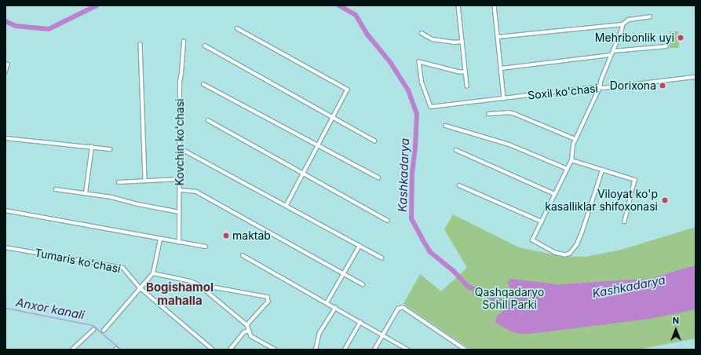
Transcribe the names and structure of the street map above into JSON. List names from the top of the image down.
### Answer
{
  "streets": {
    "street": ["Soxil ko'chasi", "Kovchin ko'chasi", "Tumaris ko'chasi"]
  },
  "districts": ["Bogishamol mahalla"],
  "water": ["Kashkadarya", "Anxor kanali"],
  "parks": ["Qashqadaryo Sohil Parki"],
  "places": [
    "Mehribonlik uyi",
    "Dorixona",
    "Viloyat ko'p kasalliklar shifoxonasi",
    "maktab"
  ],
  "north": "top"
}
